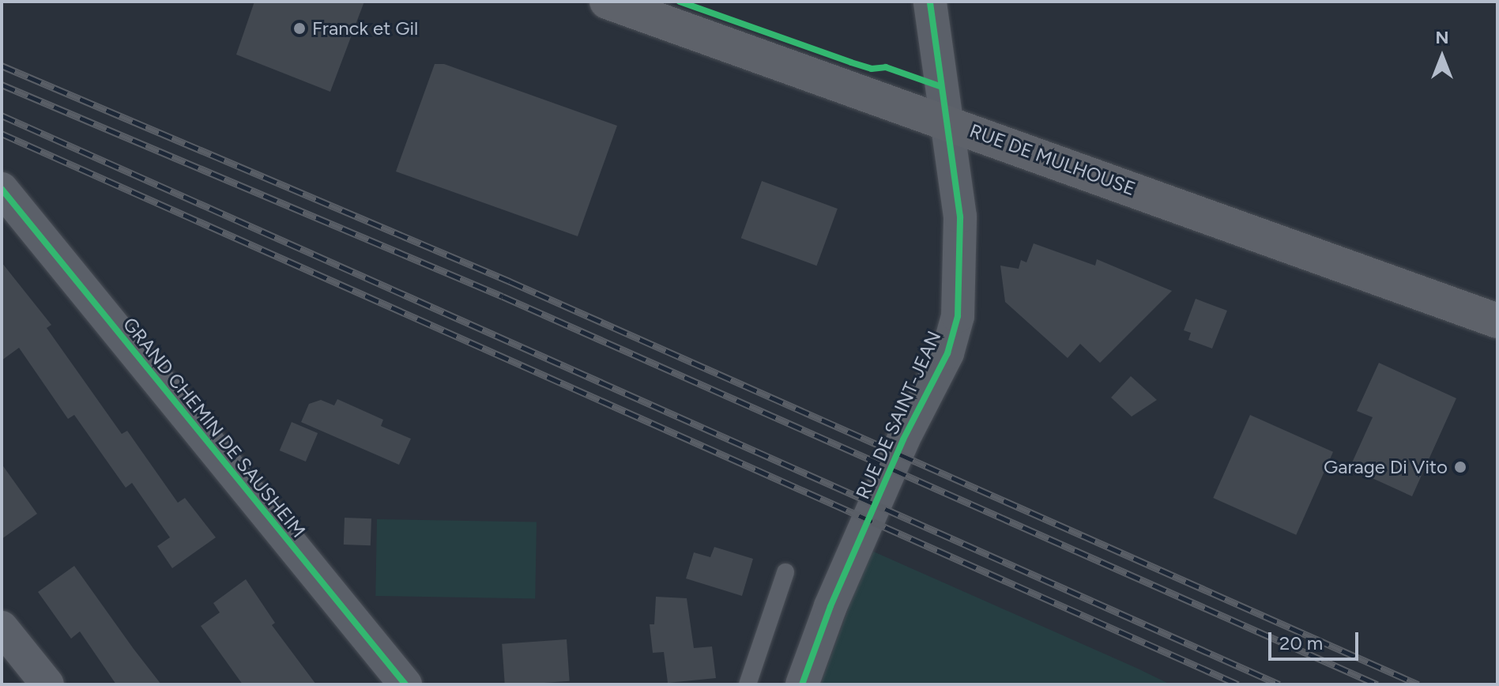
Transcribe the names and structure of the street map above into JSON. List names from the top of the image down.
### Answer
{
  "streets": {
    "main road": ["RUE DE MULHOUSE"],
    "street": ["RUE DE SAINT-JEAN", "GRAND CHEMIN DE SAUSHEIM"]
  },
  "crossings": [
    ["RUE DE MULHOUSE", "RUE DE SAINT-JEAN"]
  ],
  "places": ["Franck et Gil", "Garage Di Vito"],
  "scale_bar": "20 m",
  "north": "top"
}
